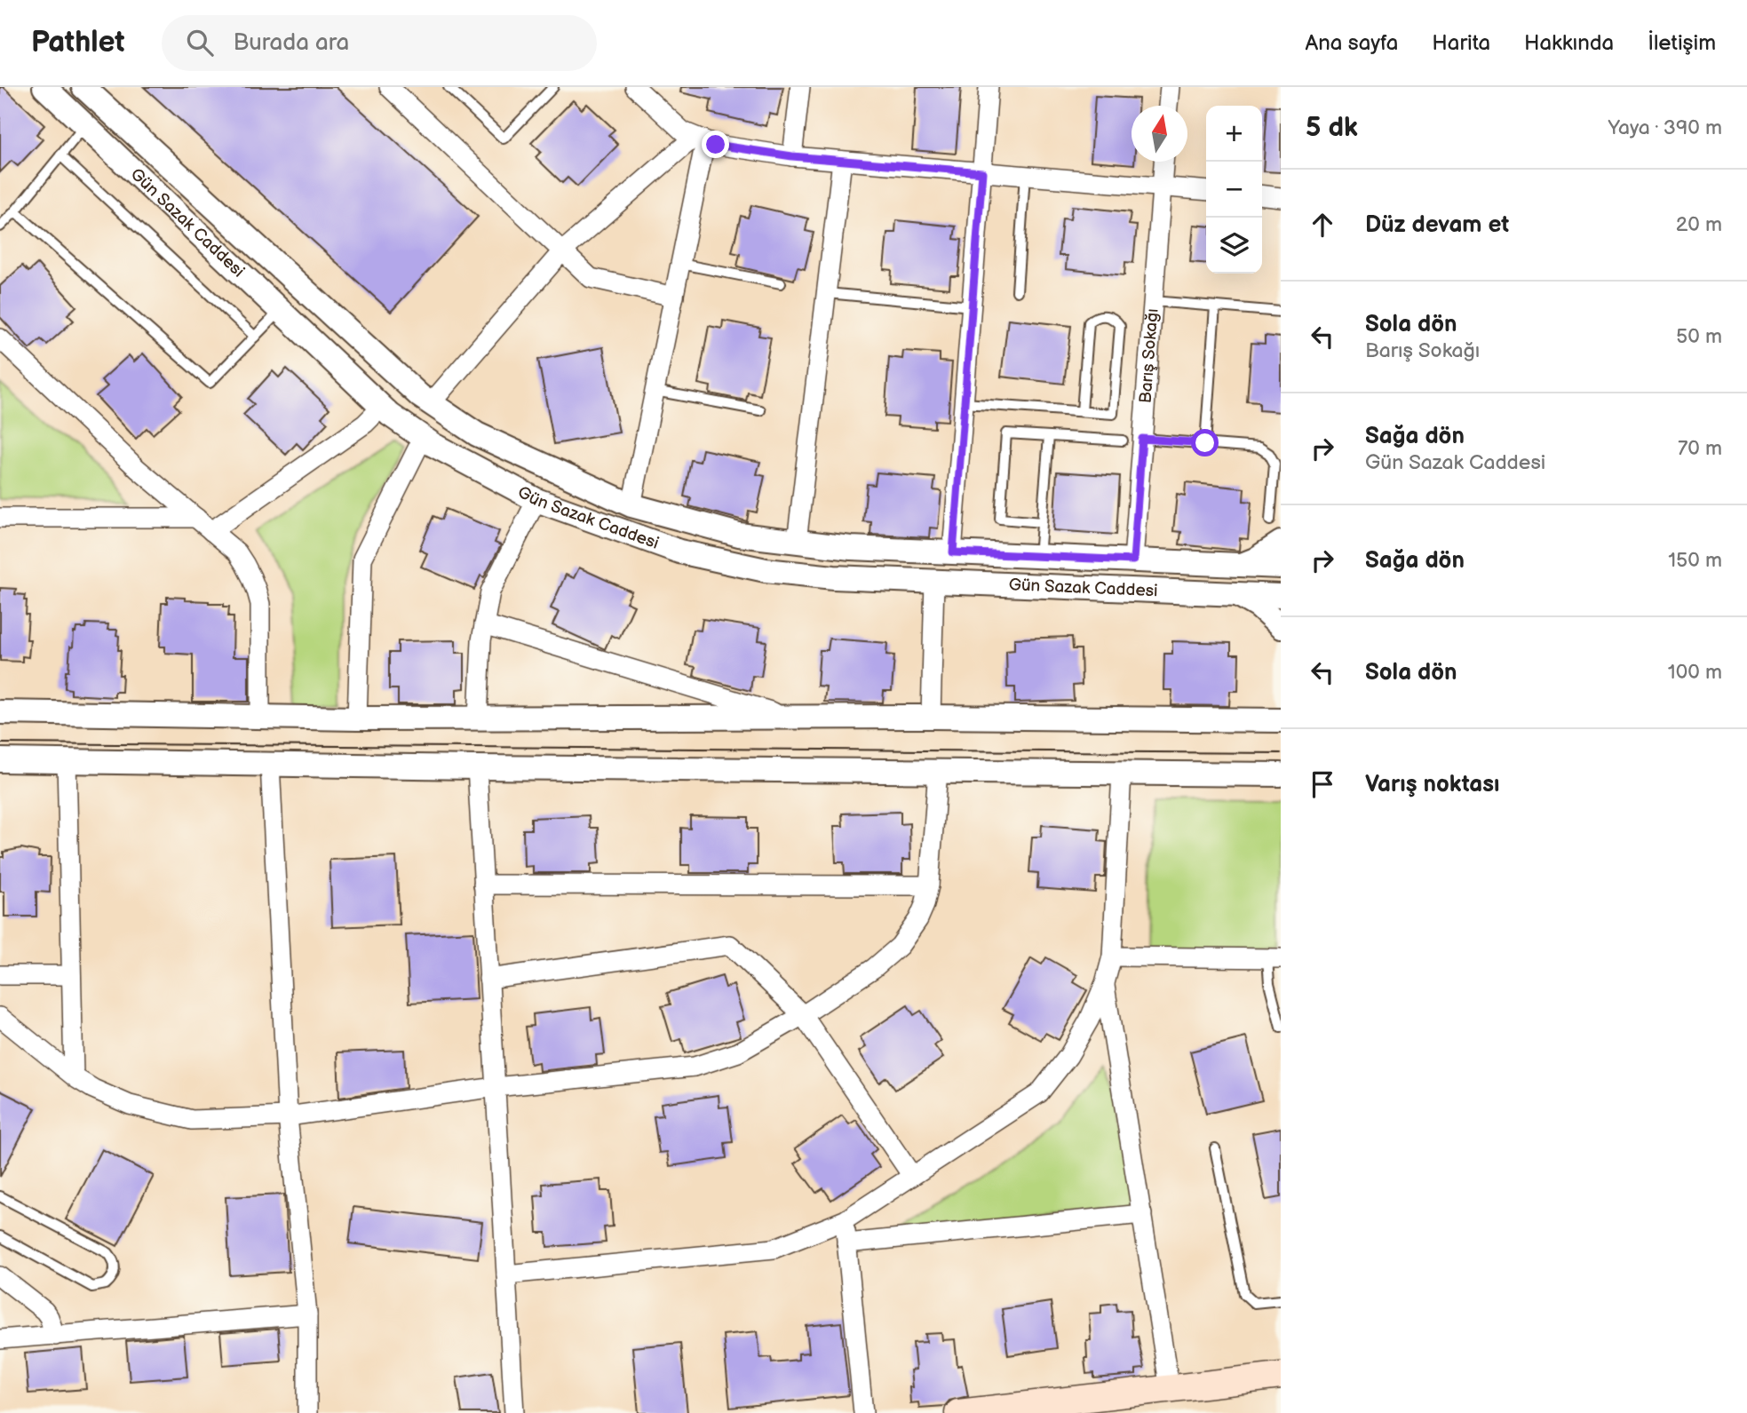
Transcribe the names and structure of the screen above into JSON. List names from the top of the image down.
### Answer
{
  "streets": {
    "street": ["Gün Sazak Caddesi", "Barış Sokağı"]
  },
  "crossings": [
    ["Gün Sazak Caddesi", "Barış Sokağı"]
  ],
  "north": "top",
  "page": {
    "header": "Pathlet",
    "search": "Burada ara",
    "nav": [
      "Ana sayfa",
      "Harita",
      "Hakkında",
      "İletişim"
    ],
    "heading": ["5 dk", "Yaya · 390 m"],
    "map_buttons": ["+", "−"],
    "list": [
      ["Düz devam et", "20 m"],
      ["Sola dön", "Barış Sokağı", "50 m"],
      ["Sağa dön", "Gün Sazak Caddesi", "70 m"],
      ["Sağa dön", "150 m"],
      ["Sola dön", "100 m"],
      "Varış noktası"
    ]
  }
}
